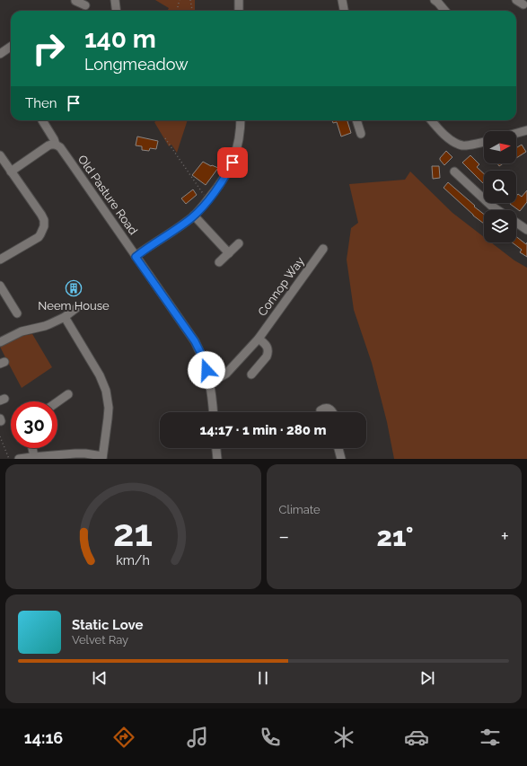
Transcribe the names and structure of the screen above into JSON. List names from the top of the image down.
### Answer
{
  "streets": {
    "street": ["Old Pasture Road", "Connop Way"]
  },
  "crossings": [
    ["Old Pasture Road", "Connop Way"]
  ],
  "places": {
    "building": ["Neem House"]
  },
  "north": "right",
  "page": {
    "turn": ["140 m", "Longmeadow"],
    "then": "Then",
    "limit": "30",
    "trip": "14:17 · 1 min · 280 m",
    "tile": "Climate",
    "heat": ["−", "21°", "+"],
    "song": ["Static Love", "Velvet Ray"],
    "tabs": "14:16",
    "gauge": ["21", "km/h"]
  }
}
